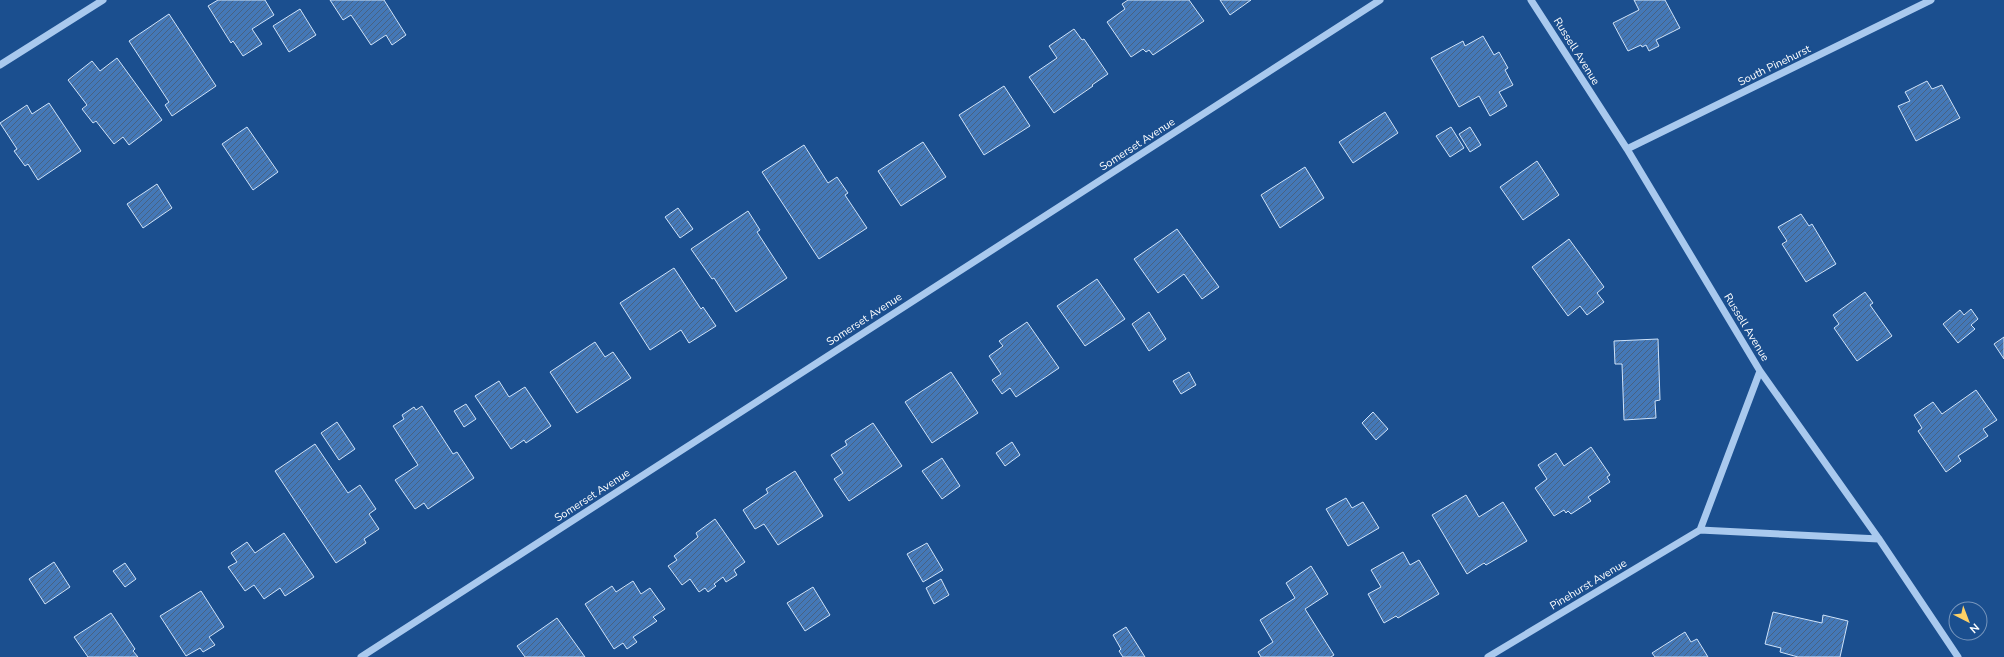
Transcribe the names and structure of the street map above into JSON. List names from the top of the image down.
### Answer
{
  "streets": {
    "street": [
      "Russell Avenue",
      "South Pinehurst",
      "Somerset Avenue",
      "Pinehurst Avenue"
    ]
  },
  "crossings": [
    ["Russell Avenue", "South Pinehurst"]
  ],
  "north": "bottom right"
}
